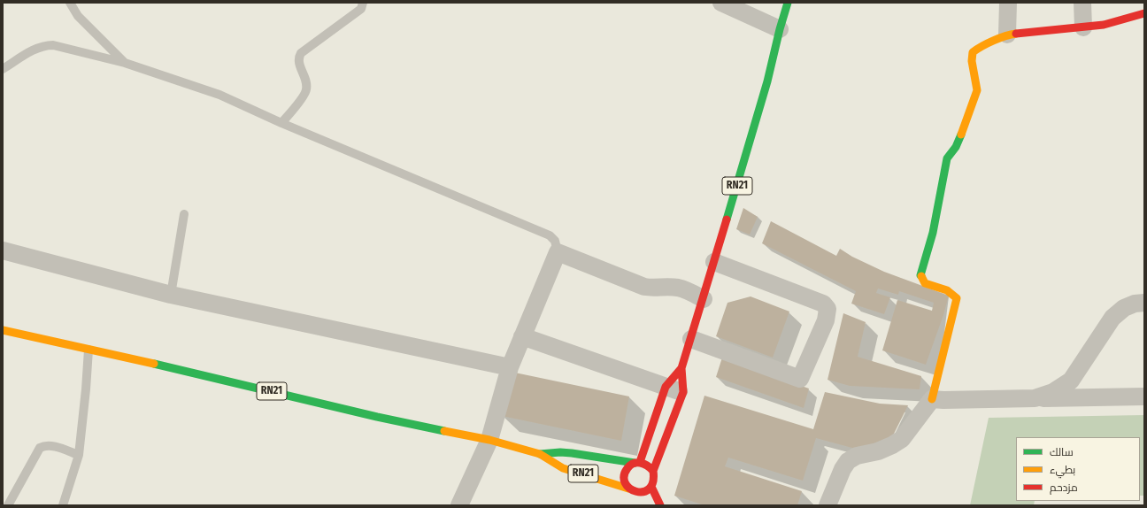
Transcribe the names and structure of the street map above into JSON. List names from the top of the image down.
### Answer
{
  "streets": {
    "main road": ["RN21"]
  },
  "legend": ["سالك", "بطيء", "مزدحم"]
}
